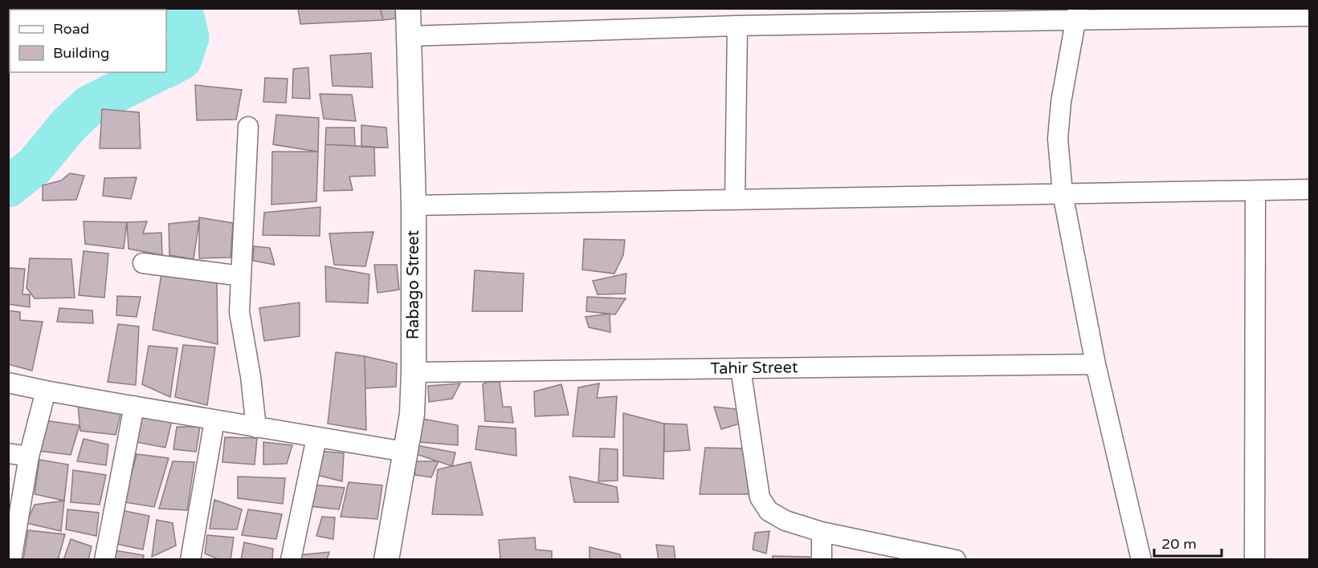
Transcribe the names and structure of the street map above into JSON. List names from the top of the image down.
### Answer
{
  "streets": {
    "street": ["Rabago Street", "Tahir Street"]
  },
  "crossings": [
    ["Rabago Street", "Tahir Street"]
  ],
  "legend": ["Road", "Building"],
  "scale_bar": "20 m"
}
